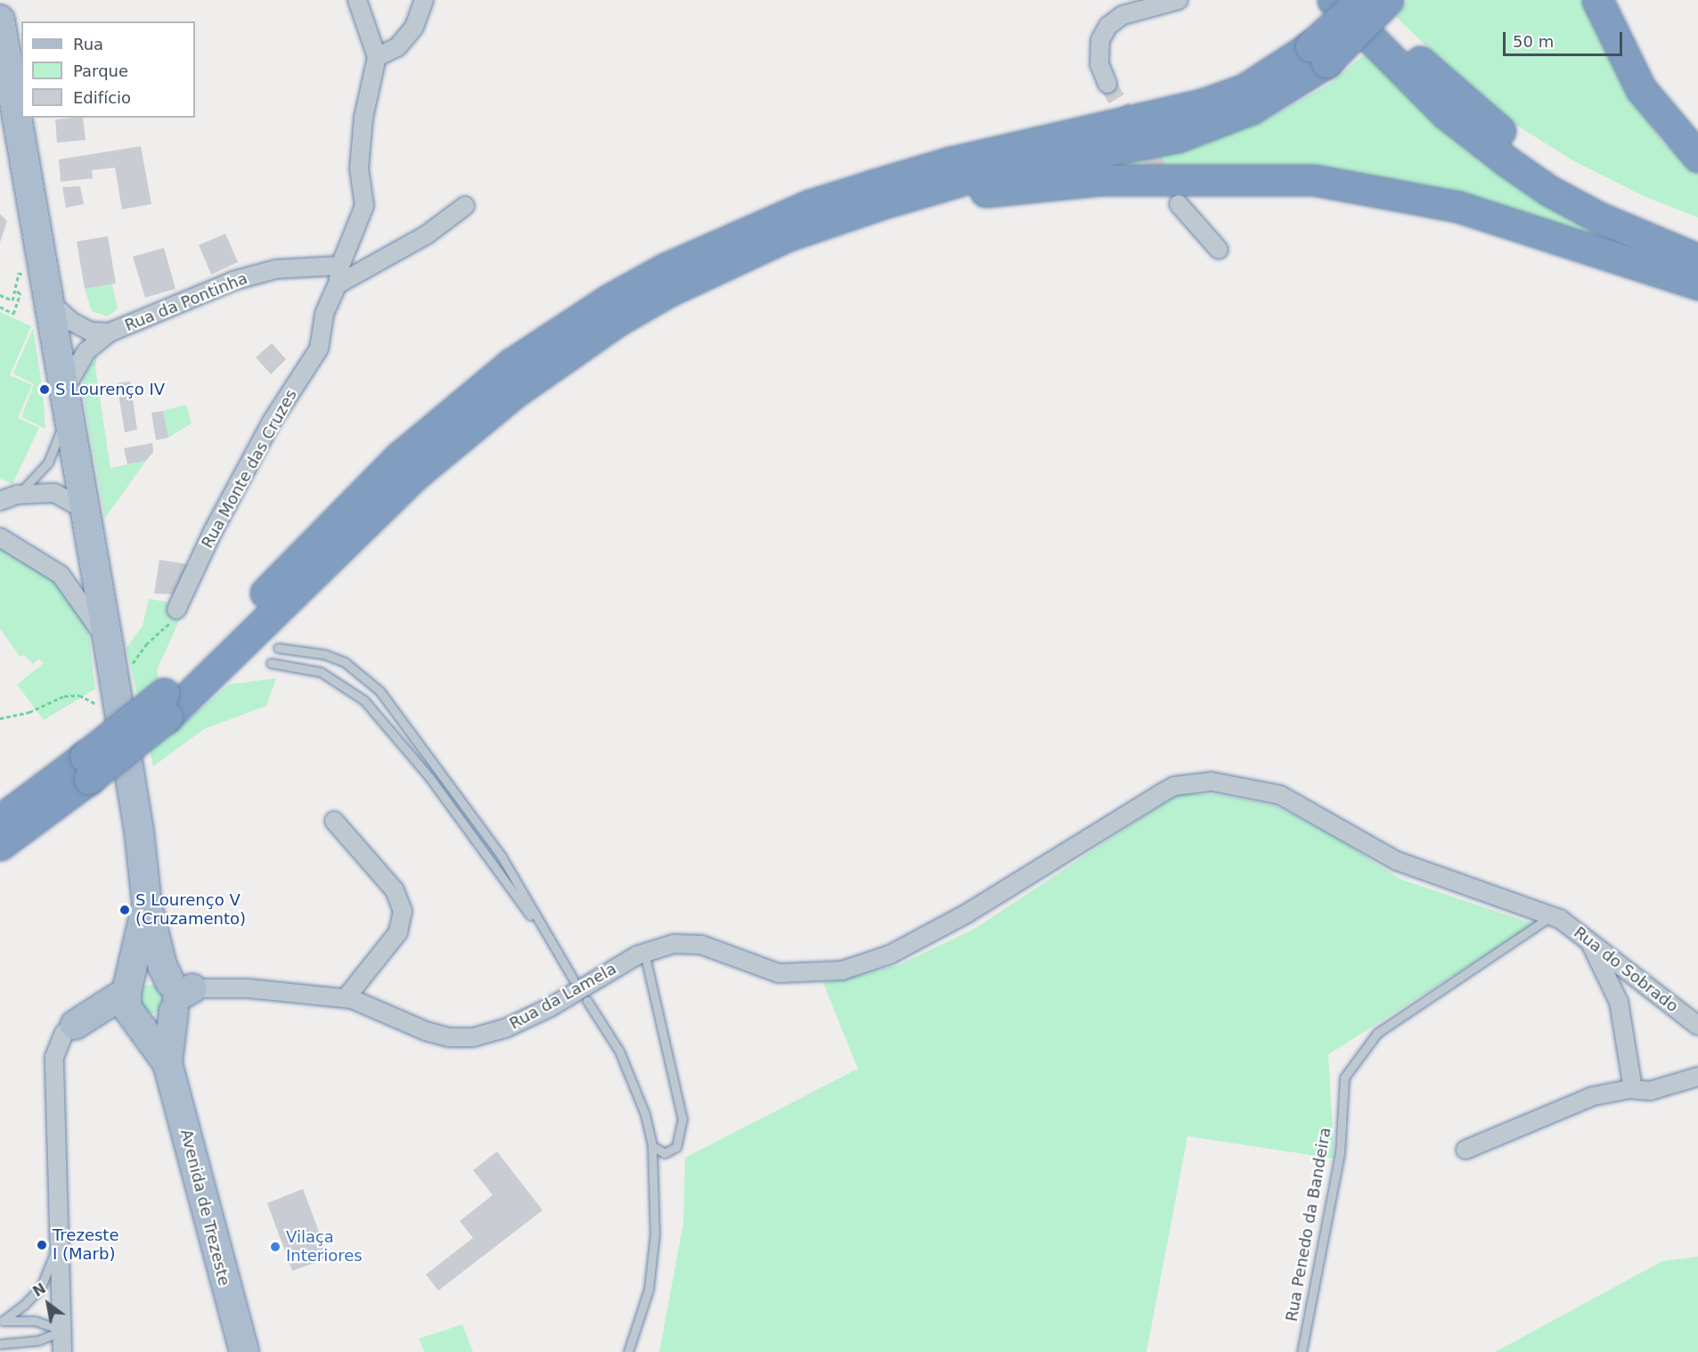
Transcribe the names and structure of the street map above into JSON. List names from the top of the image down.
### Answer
{
  "streets": {
    "main road": ["Avenida de Trezeste"],
    "street": [
      "Rua da Pontinha",
      "Rua Monte das Cruzes",
      "Rua do Sobrado",
      "Rua da Lamela"
    ],
    "lane": ["Rua Penedo da Bandeira"]
  },
  "crossings": [
    ["Rua da Pontinha", "Rua Monte das Cruzes"],
    ["Rua do Sobrado", "Rua da Lamela"],
    ["Rua do Sobrado", "Rua Penedo da Bandeira"]
  ],
  "places": [
    "S Lourenço IV",
    "S Lourenço V (Cruzamento)",
    "Trezeste I (Marb)",
    "Vilaça Interiores"
  ],
  "legend": ["Rua", "Parque", "Edifício"],
  "scale_bar": "50 m",
  "north": "top left"
}
